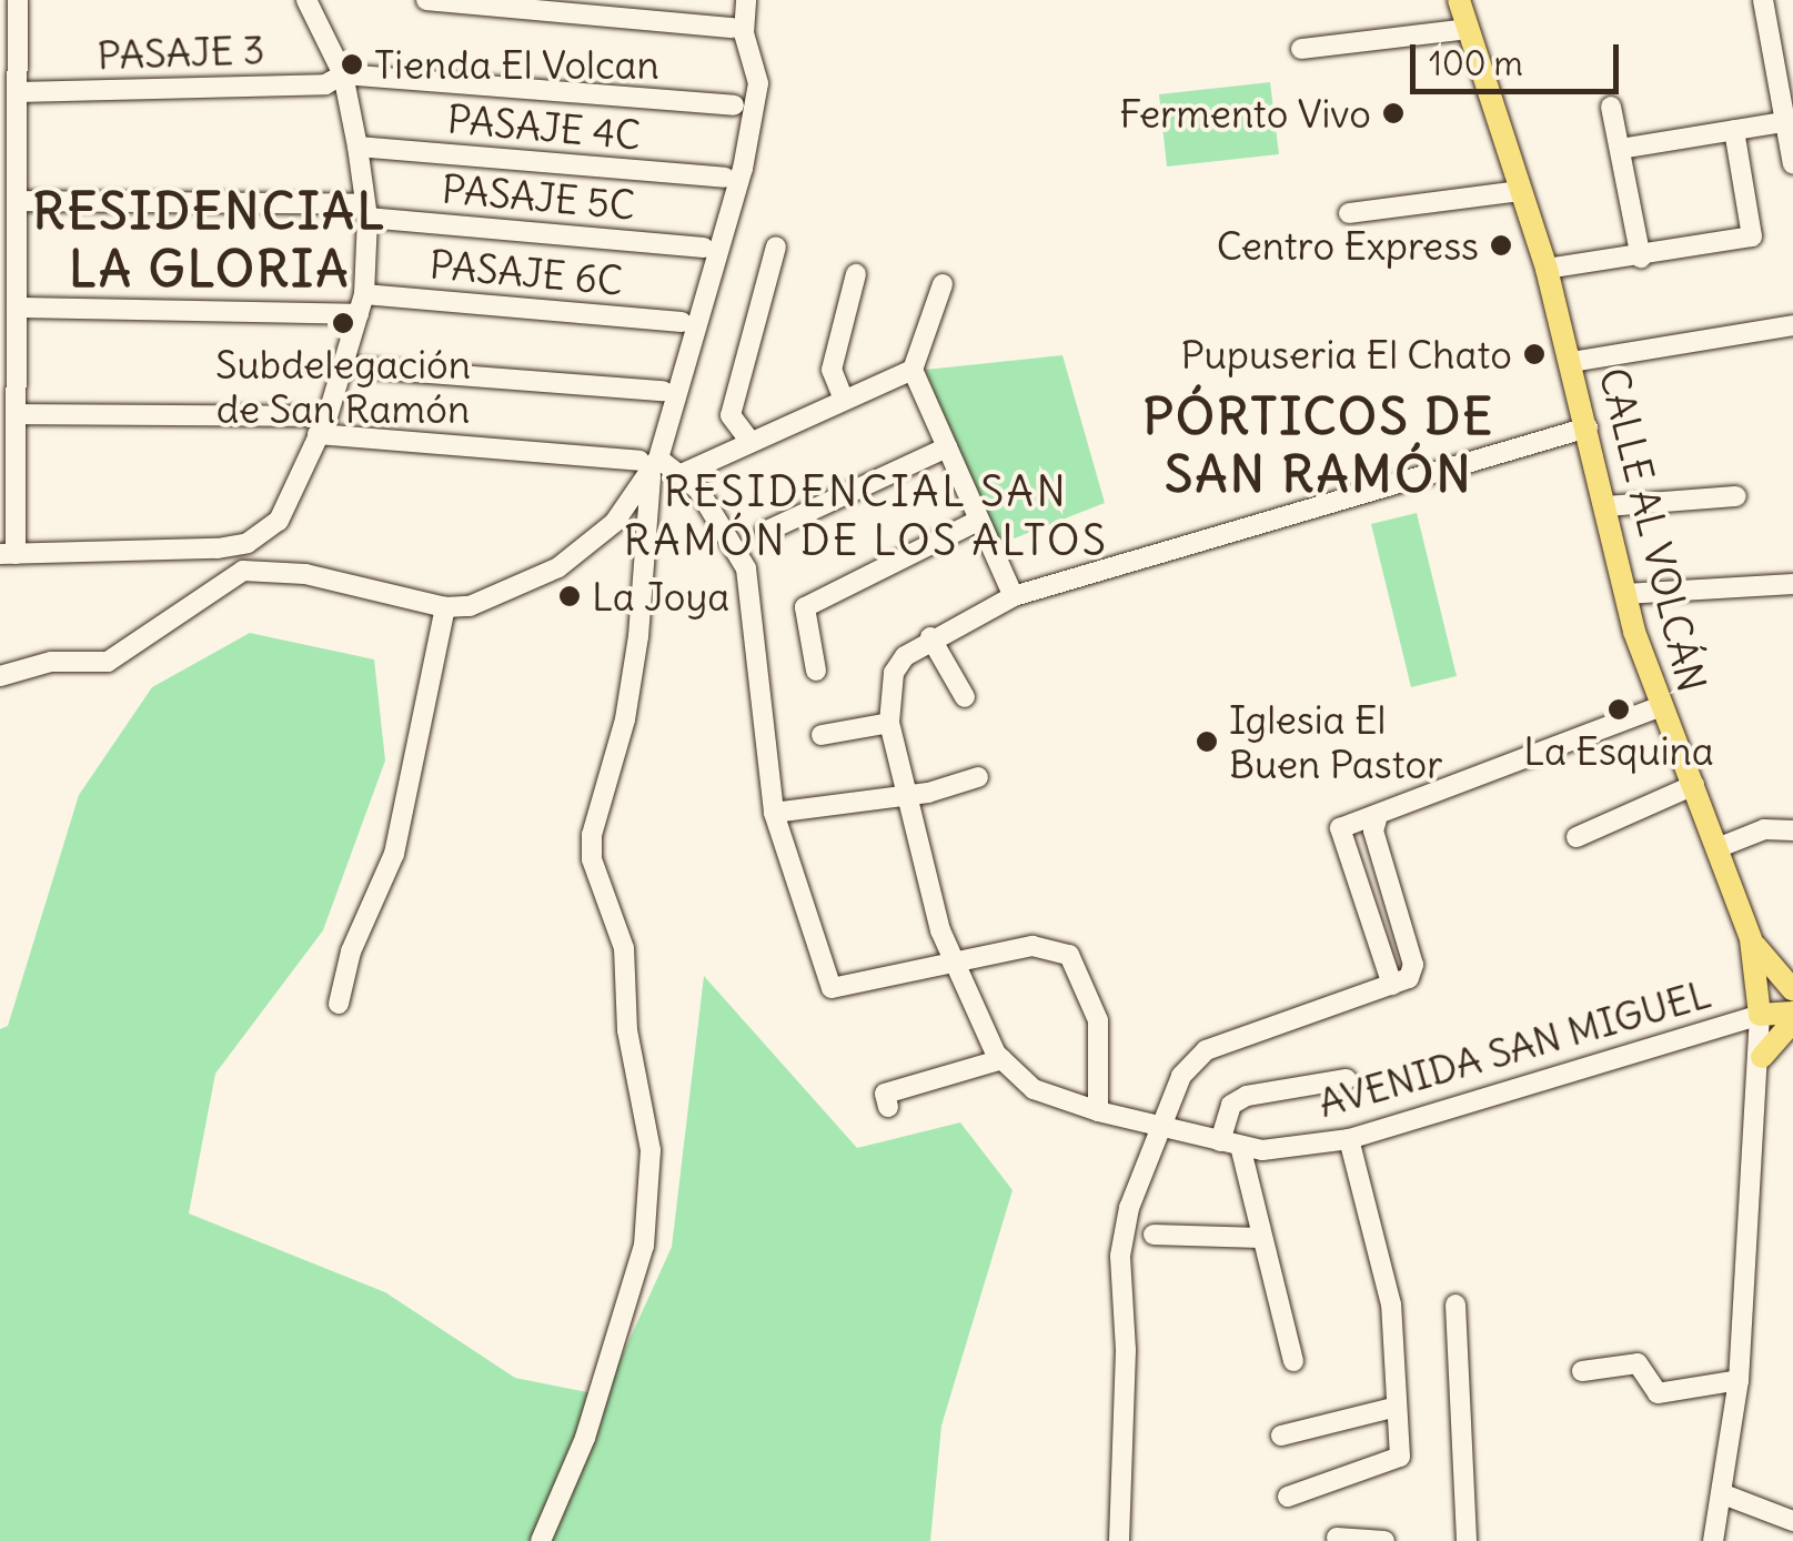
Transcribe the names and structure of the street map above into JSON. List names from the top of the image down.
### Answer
{
  "streets": {
    "main road": ["CALLE AL VOLCÁN"],
    "street": [
      "PASAJE 3",
      "PASAJE 4C",
      "PASAJE 5C",
      "PASAJE 6C",
      "AVENIDA SAN MIGUEL"
    ]
  },
  "crossings": [
    ["CALLE AL VOLCÁN", "AVENIDA SAN MIGUEL"]
  ],
  "districts": ["RESIDENCIAL LA GLORIA", "PÓRTICOS DE SAN RAMÓN", "RESIDENCIAL SAN RAMÓN DE LOS ALTOS"],
  "places": [
    "Tienda El Volcan",
    "Fermento Vivo",
    "Centro Express",
    "Subdelegación de San Ramón",
    "Pupuseria El Chato",
    "La Joya",
    "La Esquina",
    "Iglesia El Buen Pastor"
  ],
  "scale_bar": "100 m"
}
